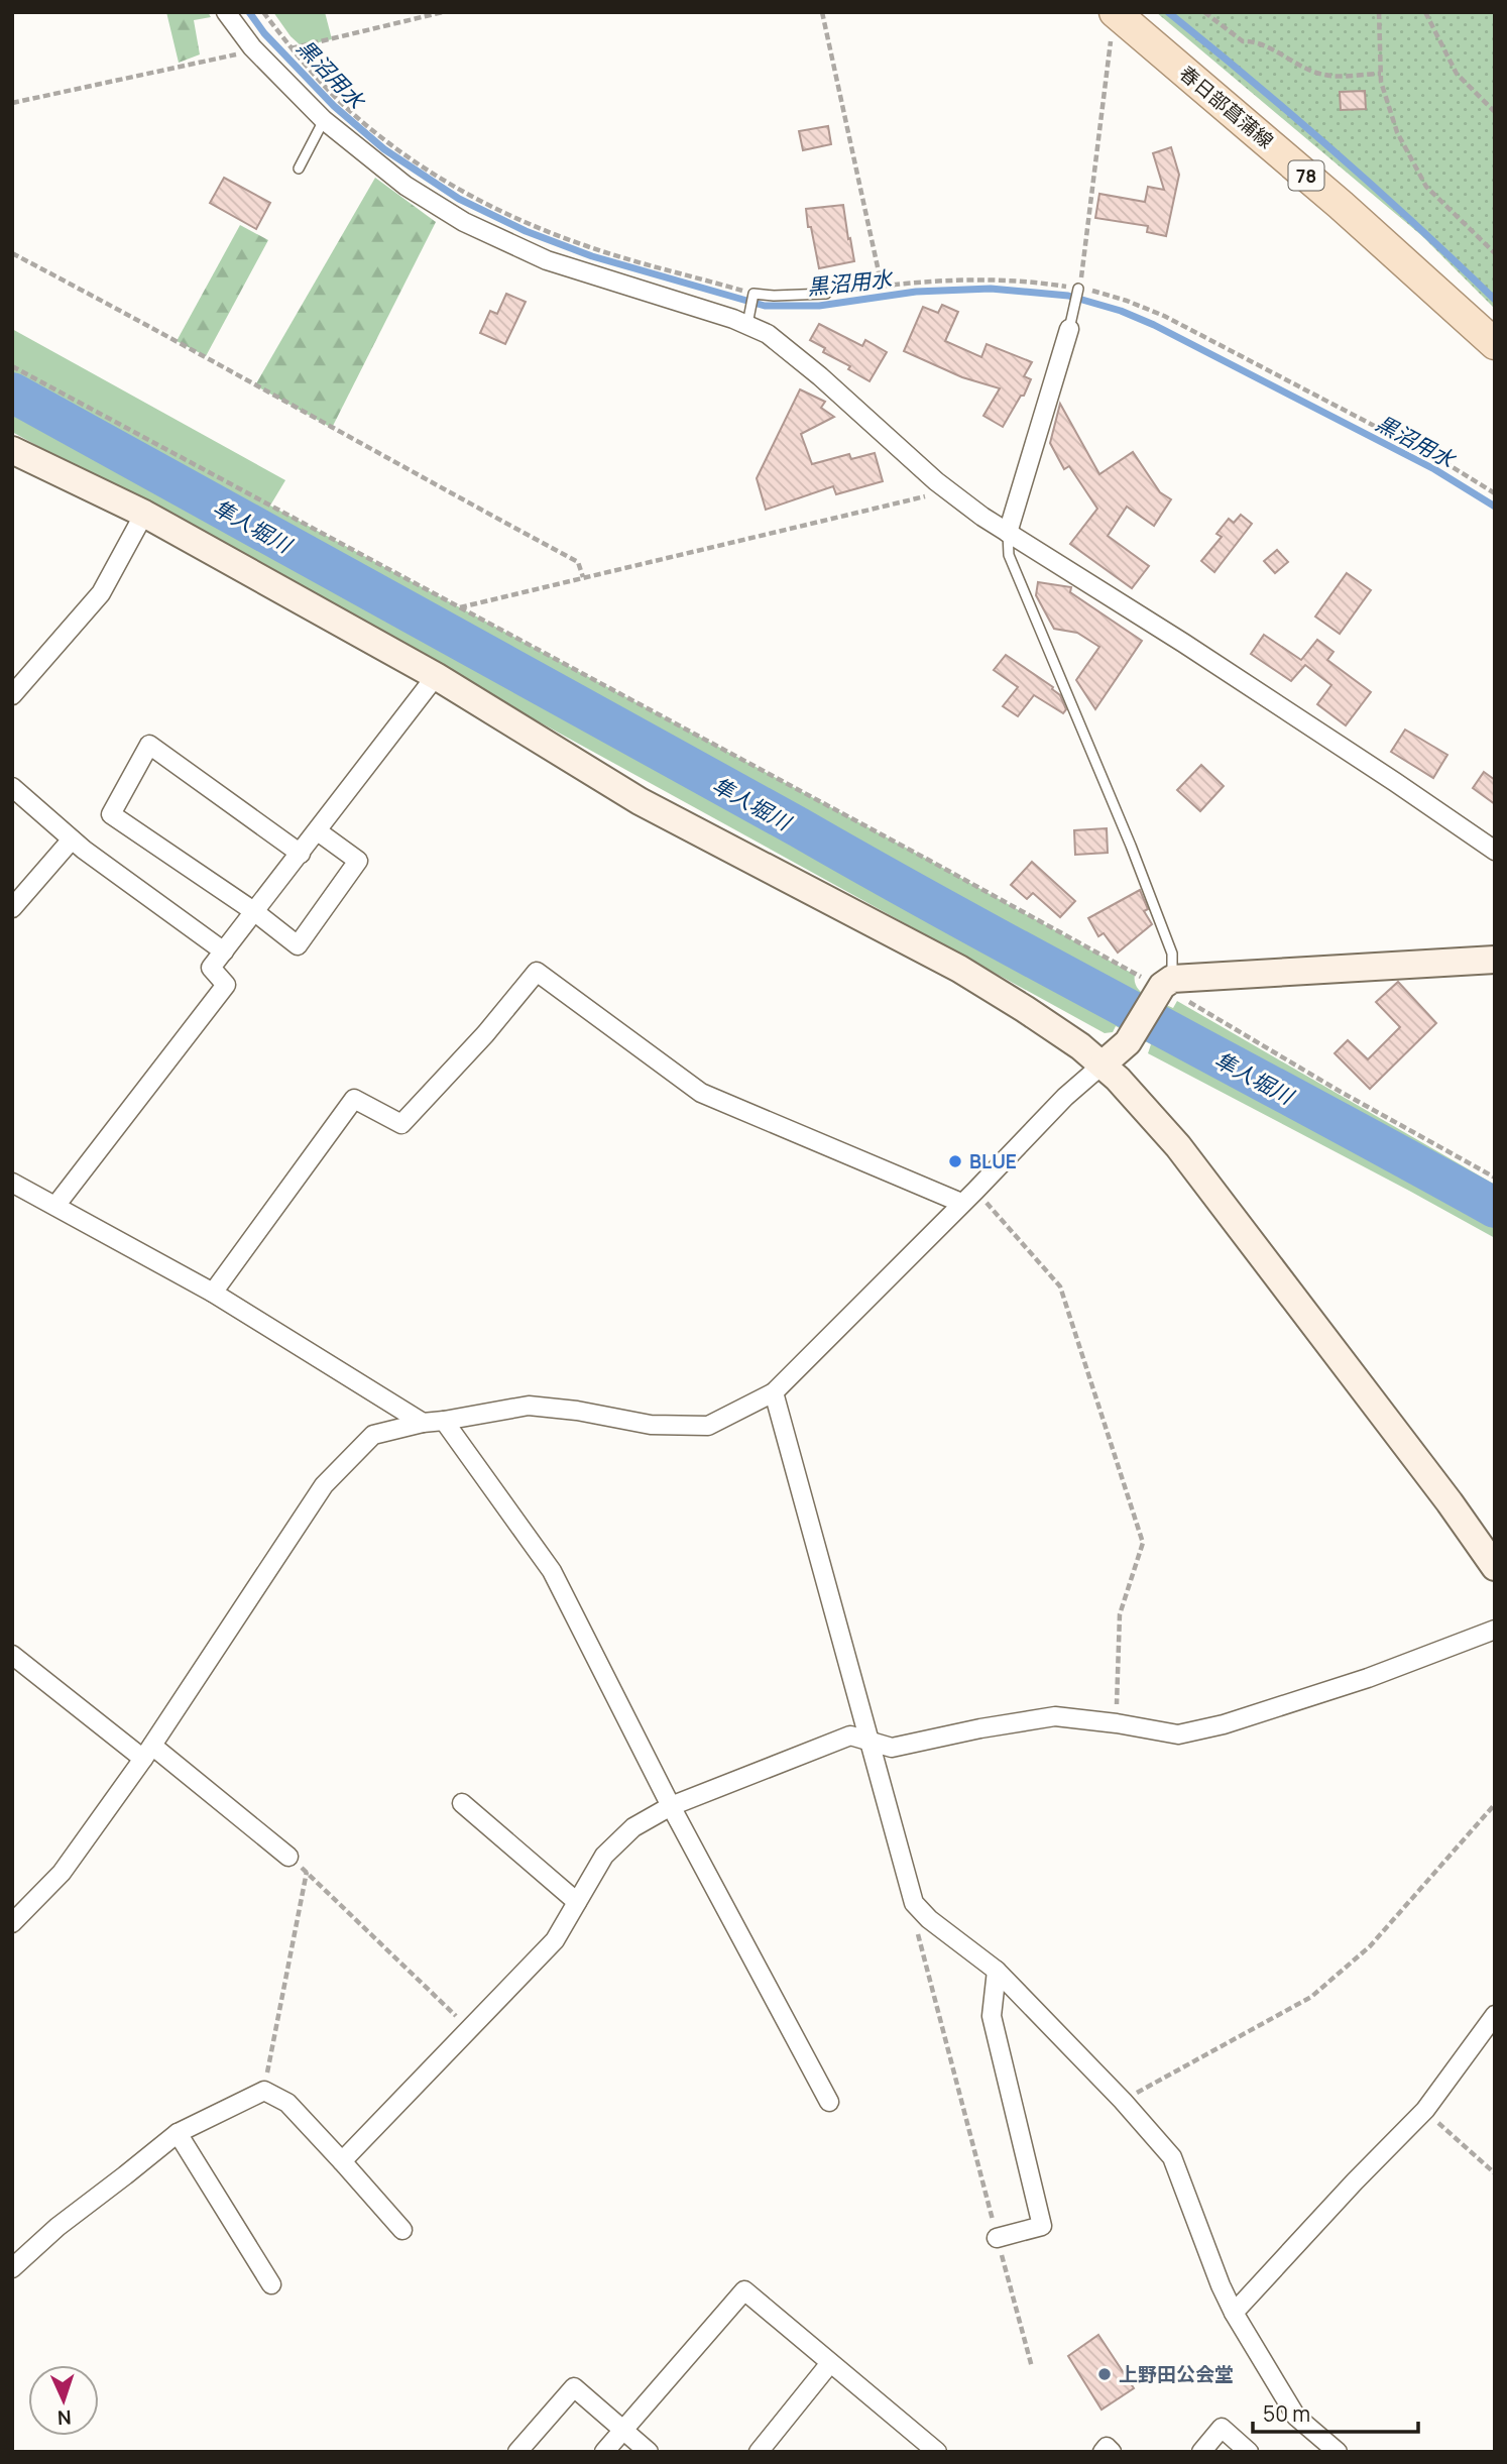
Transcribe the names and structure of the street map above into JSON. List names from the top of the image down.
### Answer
{
  "streets": {
    "main road": ["春日部菖蒲線", "78"]
  },
  "water": ["黒沼用水", "隼人堀川"],
  "places": ["BLUE", "上野田公会堂"],
  "scale_bar": "50 m",
  "north": "bottom"
}
